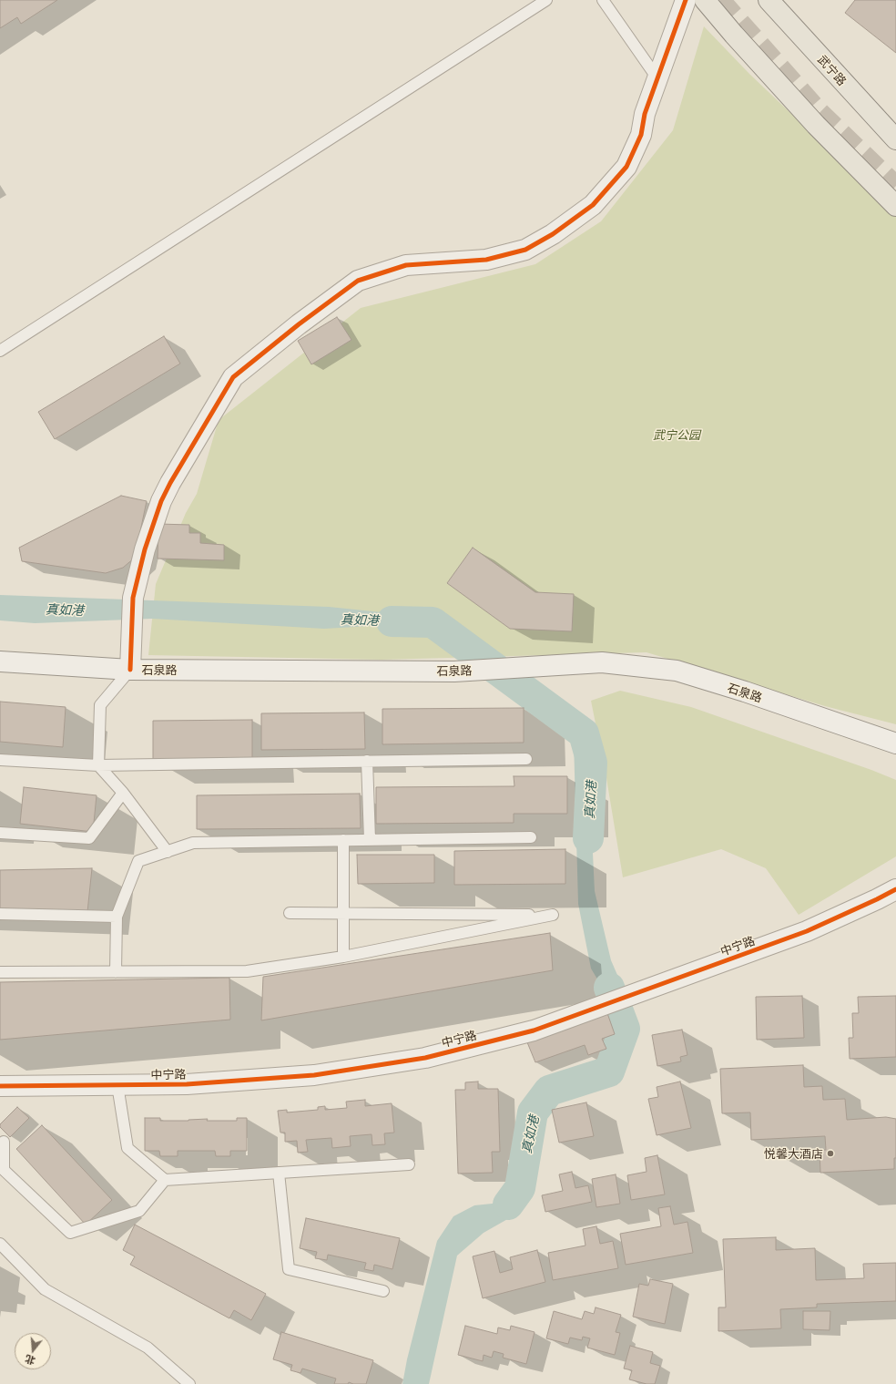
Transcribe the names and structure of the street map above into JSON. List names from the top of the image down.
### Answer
{
  "streets": {
    "main road": ["武宁路"],
    "street": ["石泉路", "中宁路"]
  },
  "water": ["真如港"],
  "parks": ["武宁公园"],
  "places": ["悦馨大酒店"],
  "north": "bottom"
}
